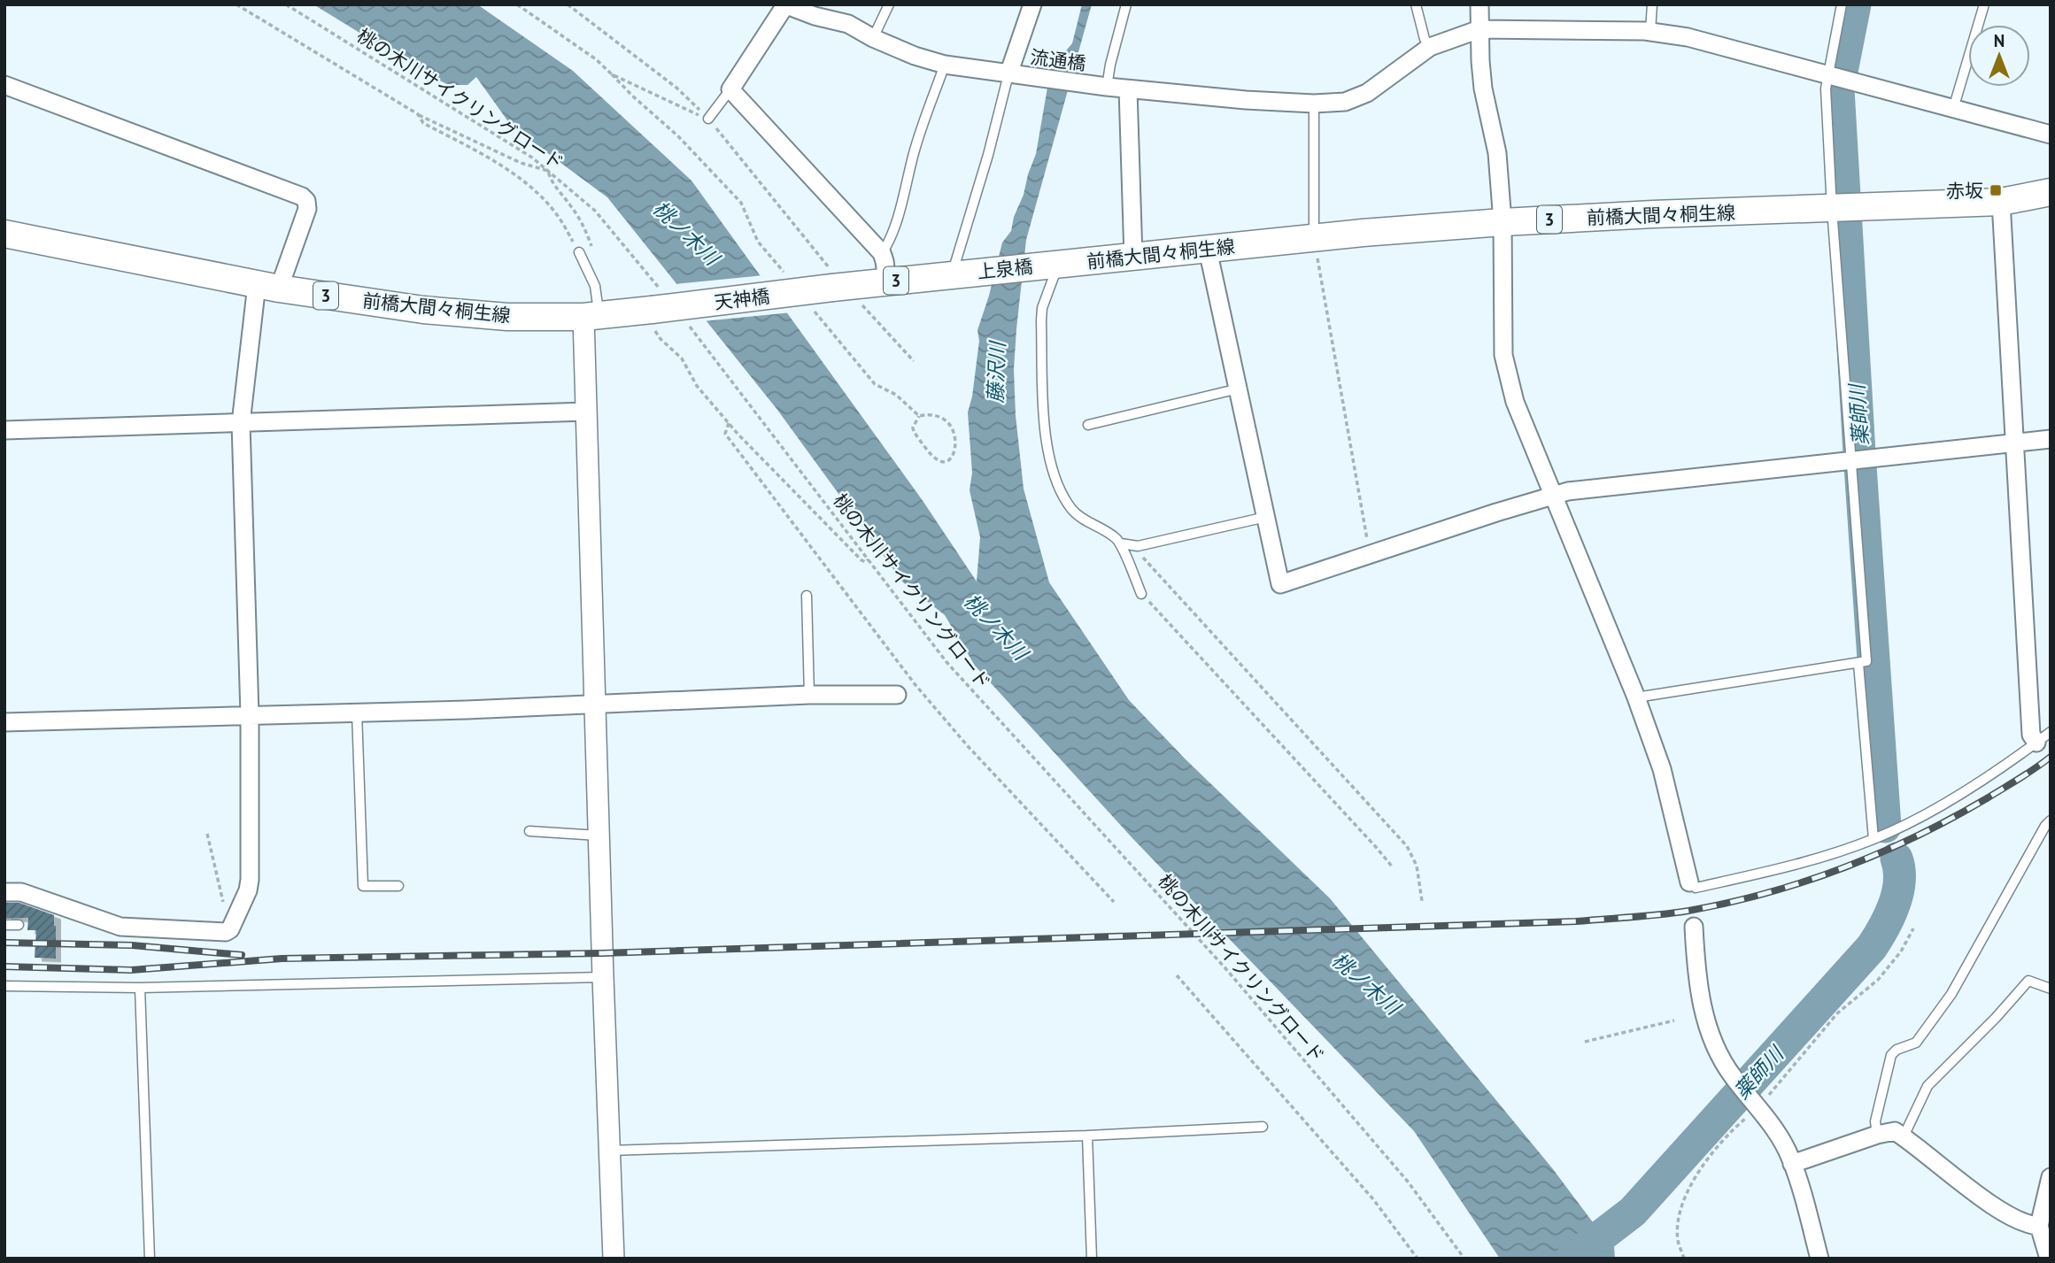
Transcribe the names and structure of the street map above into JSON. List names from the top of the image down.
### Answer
{
  "streets": {
    "main road": [
      "前橋大間々桐生線",
      "3",
      "上泉橋",
      "天神橋"
    ],
    "street": ["流通橋"],
    "path": ["桃の木川サイクリングロード"]
  },
  "crossings": [
    ["桃の木川サイクリングロード", "前橋大間々桐生線"],
    ["桃の木川サイクリングロード", "天神橋"],
    ["前橋大間々桐生線", "上泉橋"],
    ["前橋大間々桐生線", "天神橋"],
    ["3", "上泉橋"],
    ["3", "天神橋"]
  ],
  "water": ["桃ノ木川", "藤沢川", "薬師川"],
  "places": {
    "transit": ["赤坂"]
  },
  "north": "top"
}
